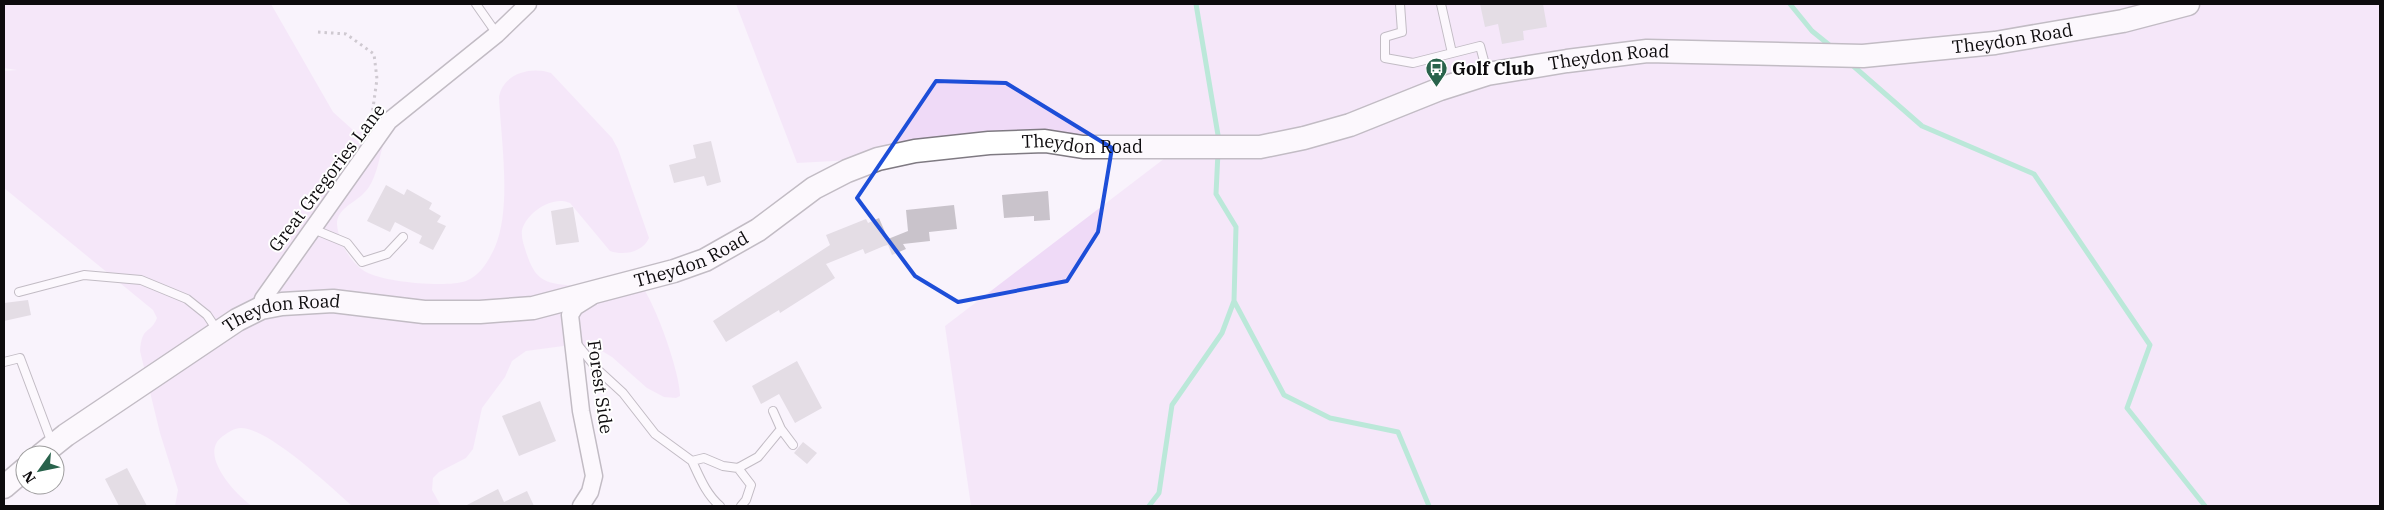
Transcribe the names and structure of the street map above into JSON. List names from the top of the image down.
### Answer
{
  "streets": {
    "street": ["Theydon Road", "Great Gregories Lane", "Forest Side"]
  },
  "crossings": [
    ["Theydon Road", "Great Gregories Lane"],
    ["Theydon Road", "Forest Side"]
  ],
  "places": {
    "bus stop": ["Golf Club"]
  },
  "north": "bottom left"
}
